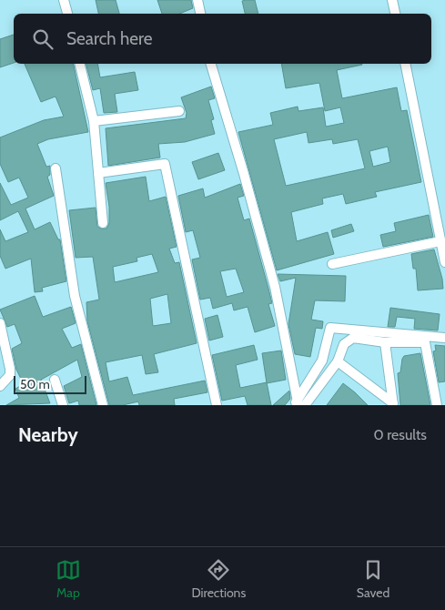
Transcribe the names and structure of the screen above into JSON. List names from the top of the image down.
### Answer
{
  "scale_bar": "50 m",
  "page": {
    "search": "Search here",
    "scale": "50 m",
    "heading": ["Nearby", "0 results"],
    "nav": ["Map", "Directions", "Saved"]
  }
}
